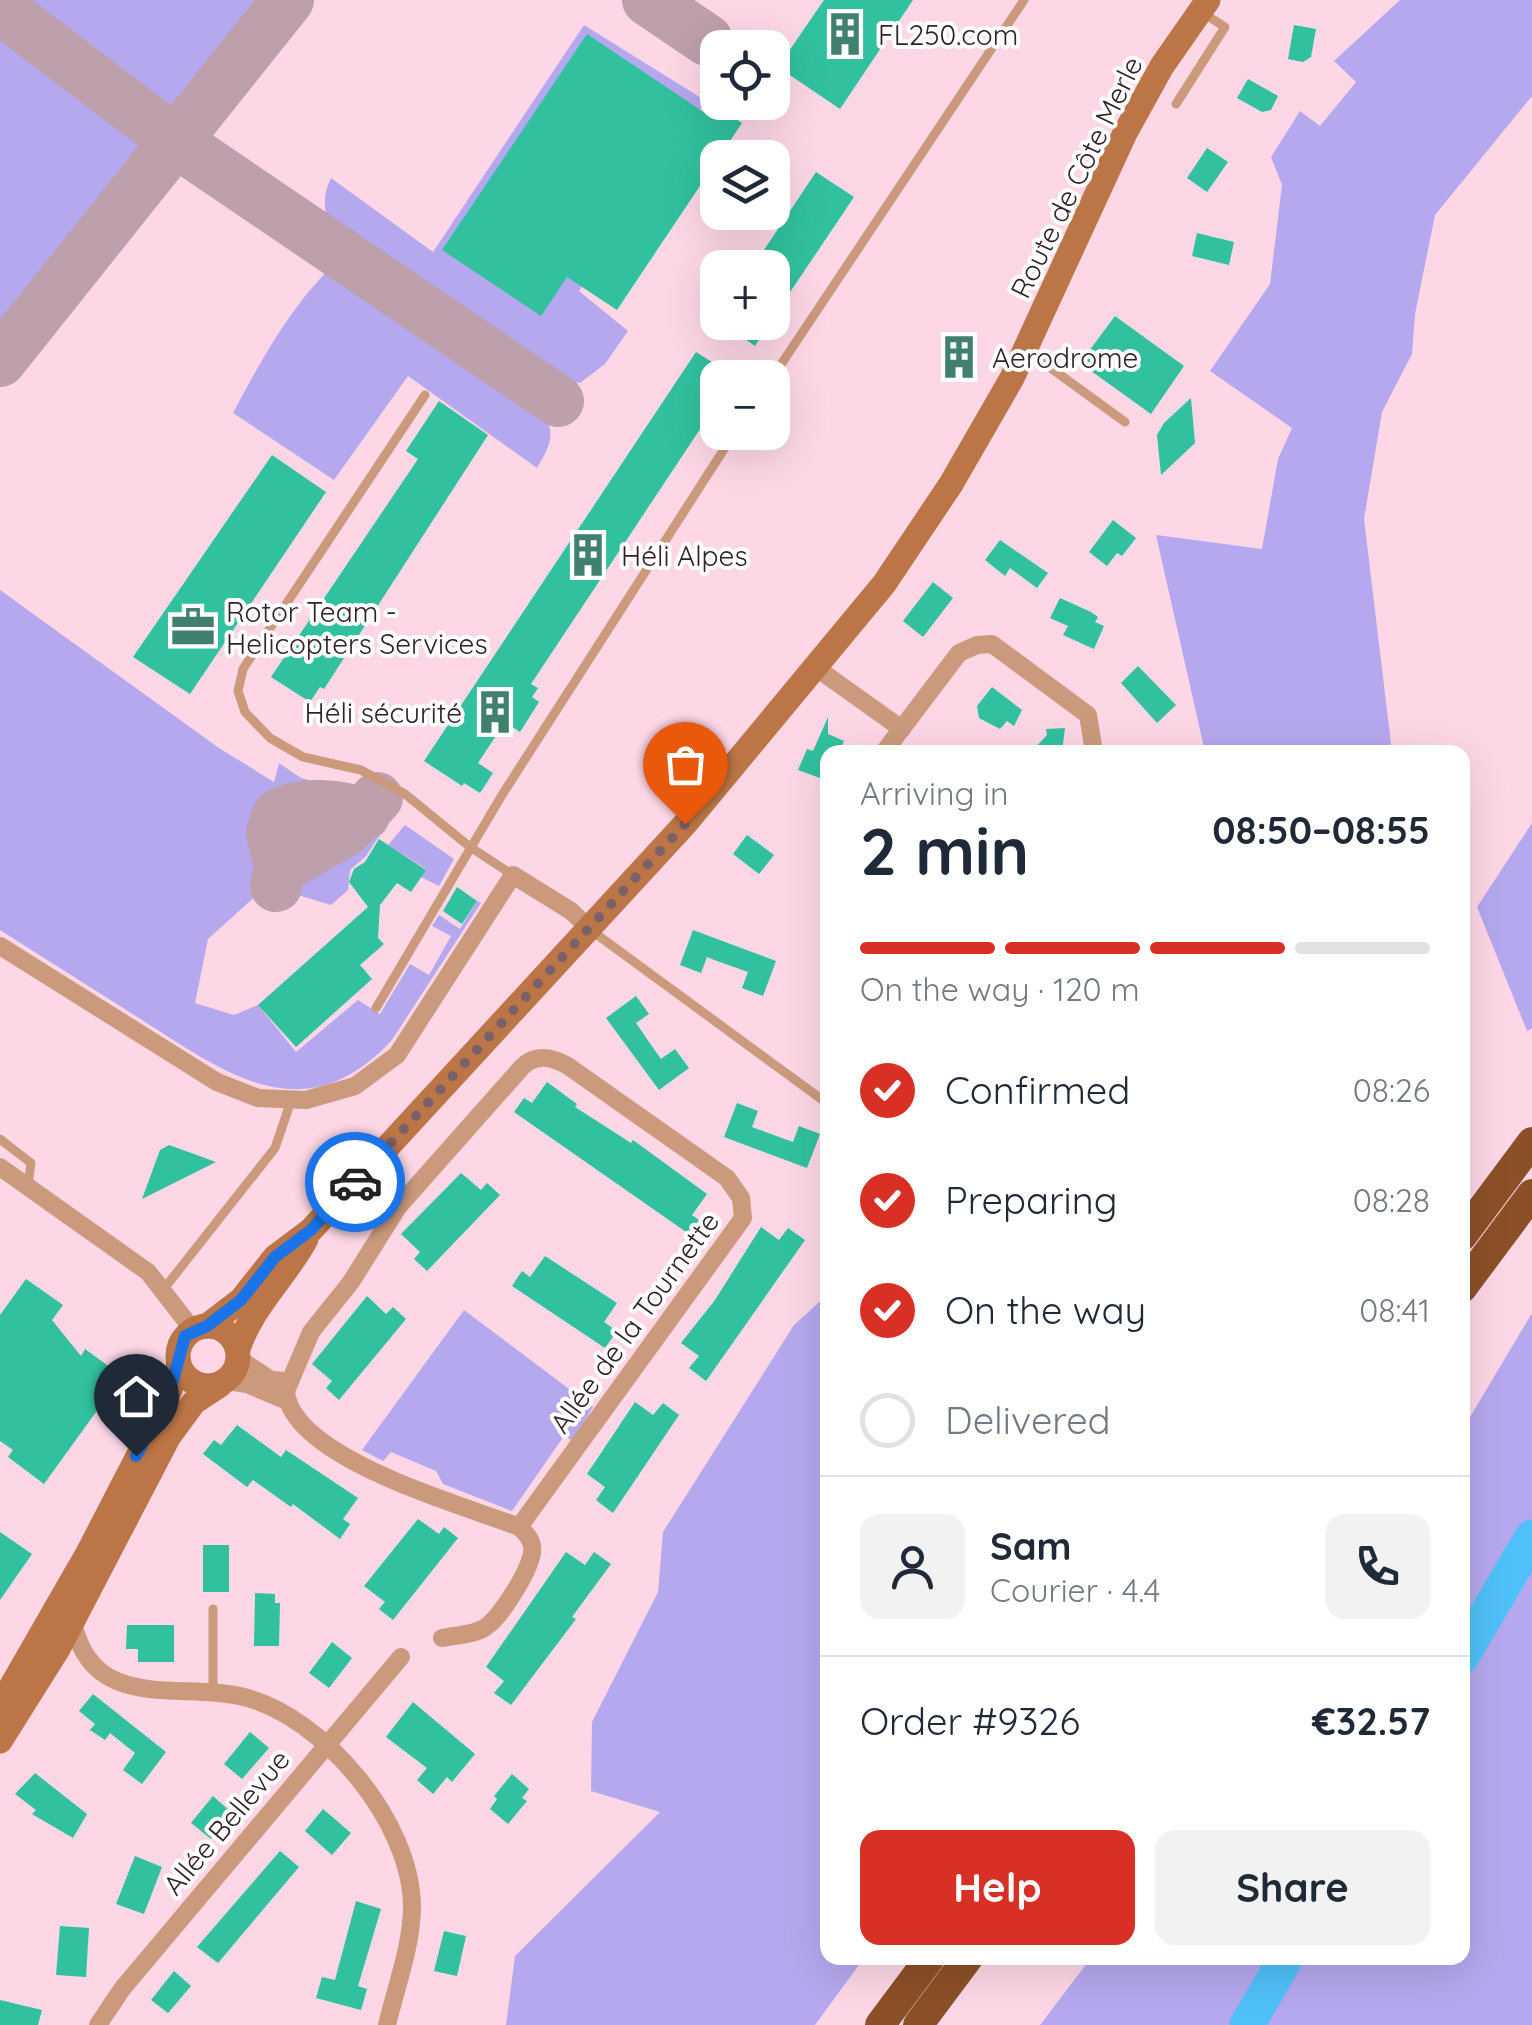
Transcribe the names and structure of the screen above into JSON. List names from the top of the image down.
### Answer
{
  "streets": {
    "main road": ["Route de Côte Merle"],
    "street": ["Allée de la Tournette", "Allée Bellevue"]
  },
  "places": {
    "building": [
      "FL250.com",
      "Aerodrome",
      "Héli Alpes",
      "Héli sécurité"
    ],
    "office": ["Rotor Team - Helicopters Services"]
  },
  "page": {
    "map_buttons": ["+", "−"],
    "heading": ["2 min", "Arriving in", "08:50–08:55"],
    "panel": [
      "Sam",
      "Courier · 4.4",
      "Order #9326",
      "€32.57"
    ],
    "bar": "On the way · 120 m",
    "list": [
      ["Confirmed", "08:26"],
      ["Preparing", "08:28"],
      ["On the way", "08:41"],
      "Delivered"
    ],
    "buttons": ["Help", "Share"]
  }
}
